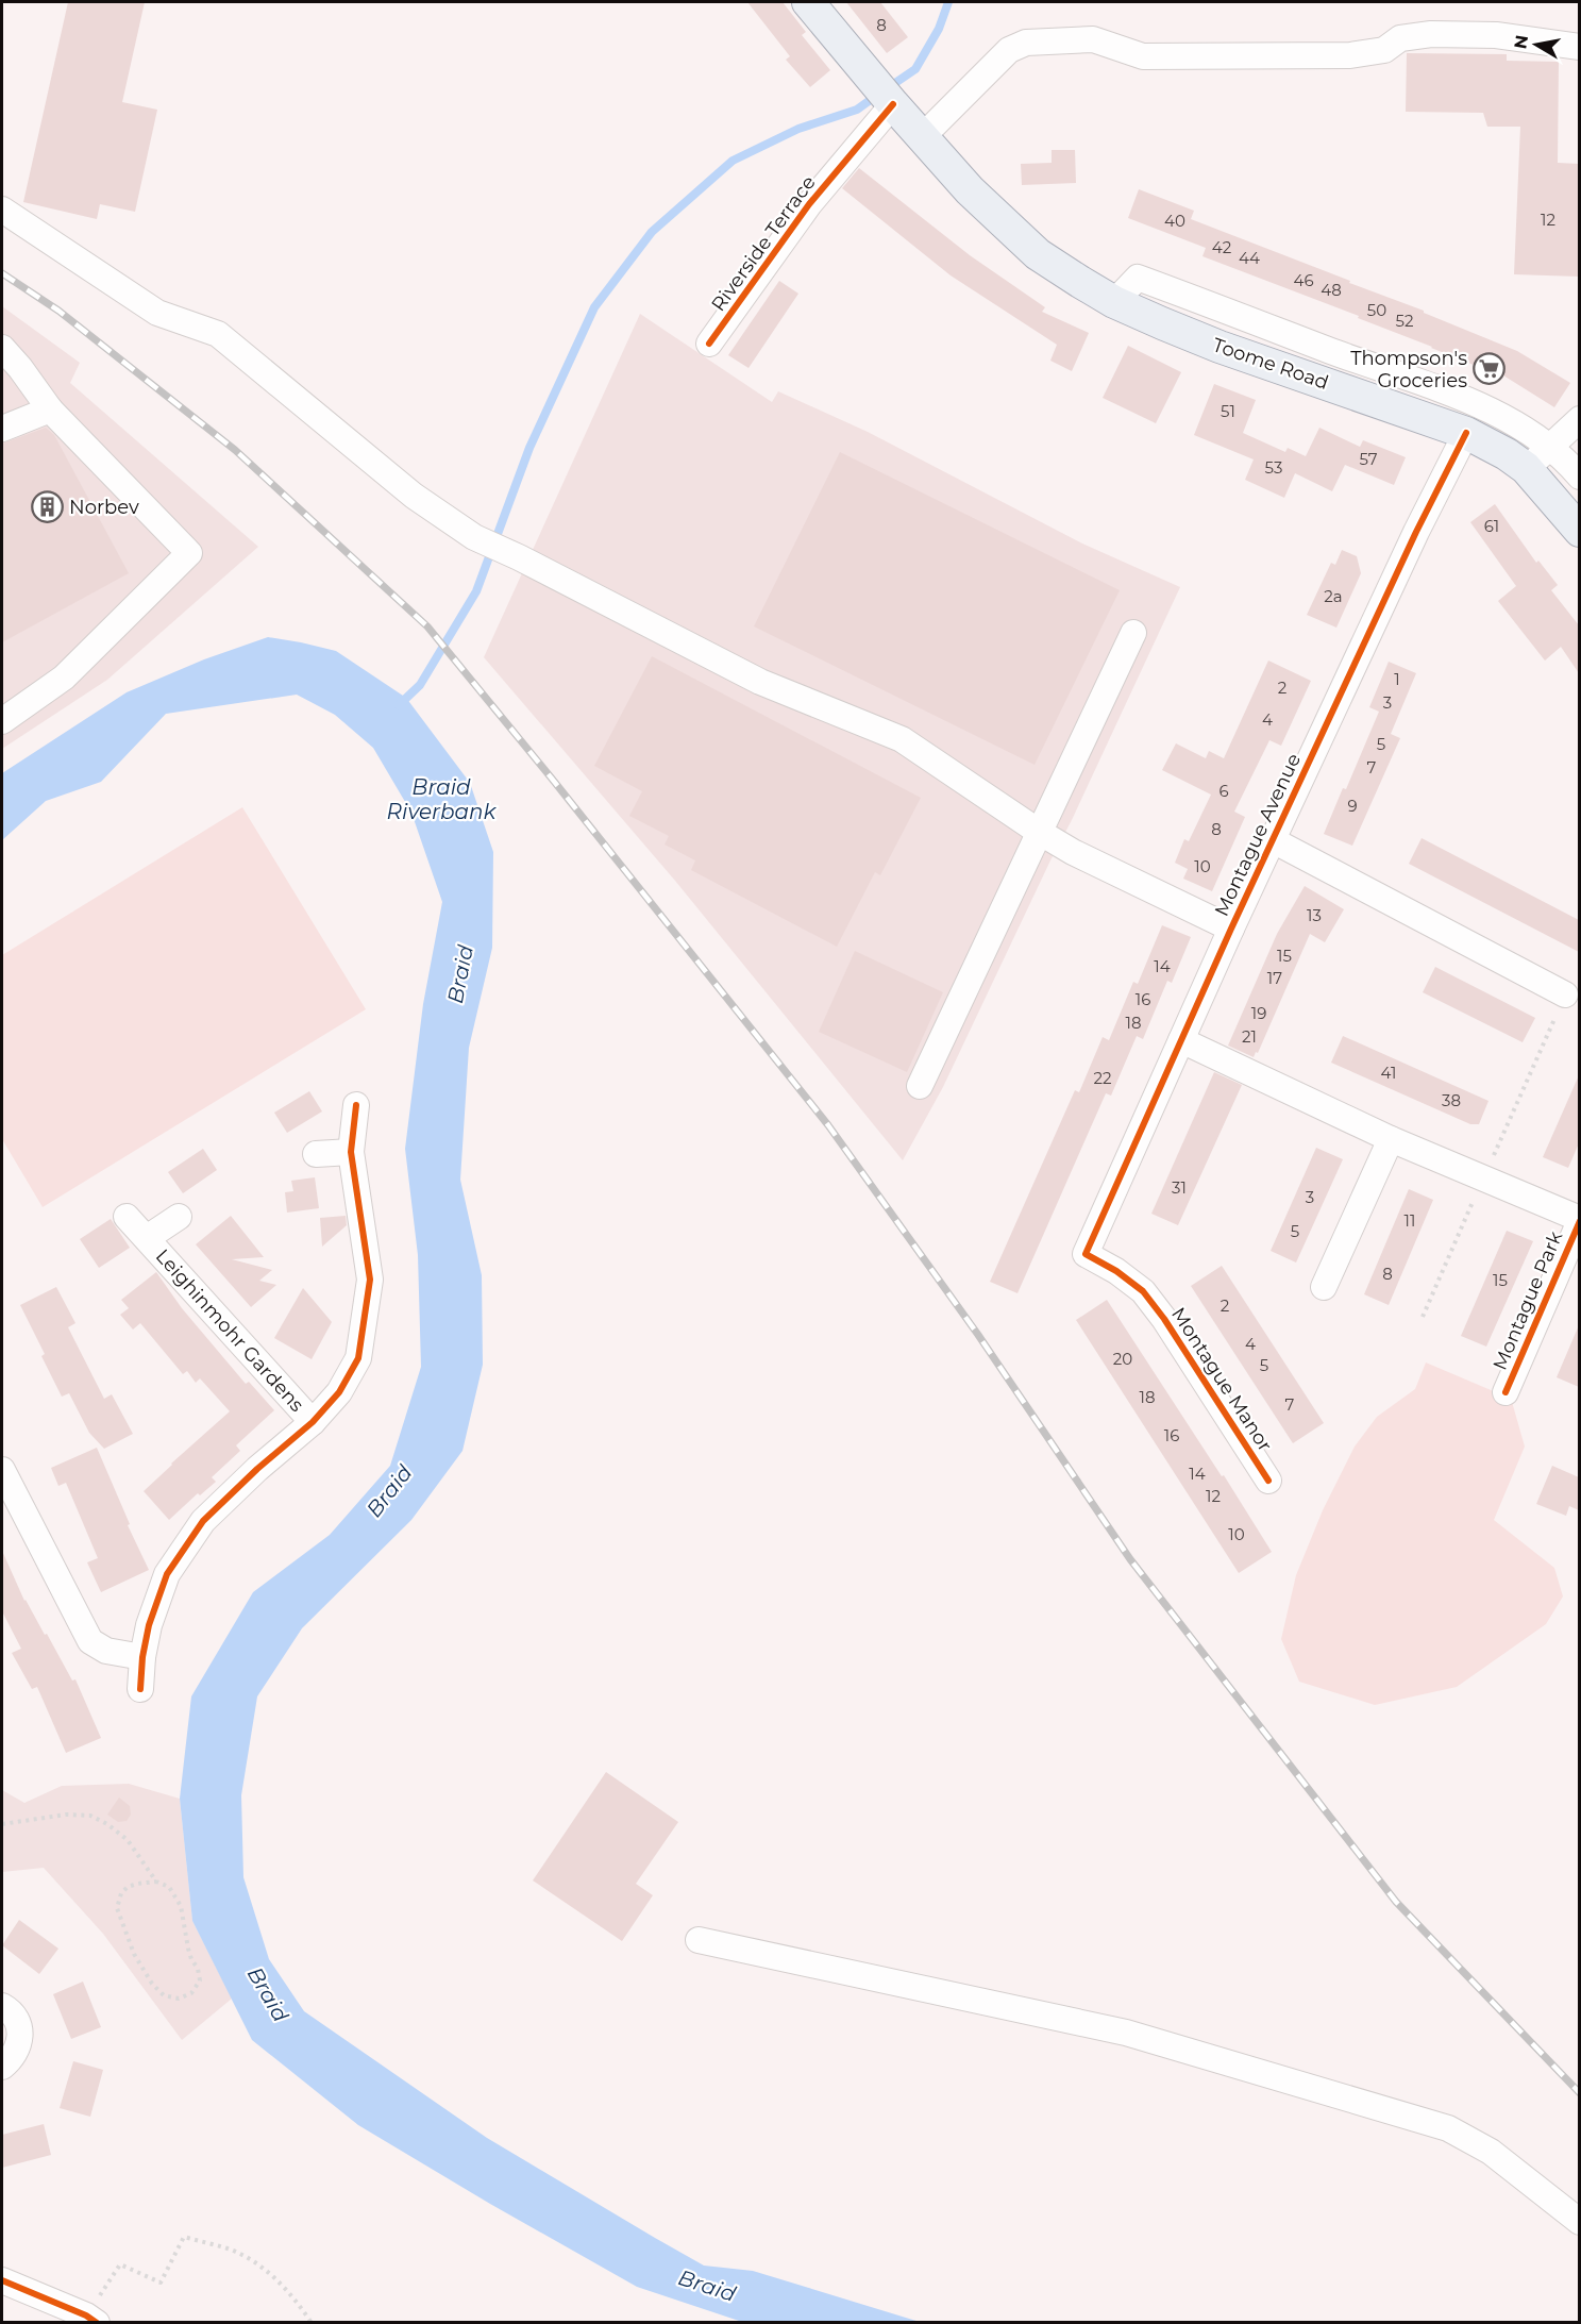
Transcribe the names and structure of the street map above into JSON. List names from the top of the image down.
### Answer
{
  "streets": {
    "main road": ["Toome Road"],
    "street": [
      "Riverside Terrace",
      "Montague Avenue",
      "Montague Park",
      "Leighinmohr Gardens",
      "Montague Manor"
    ]
  },
  "crossings": [
    ["Riverside Terrace", "Toome Road"],
    ["Toome Road", "Montague Avenue"],
    ["Montague Avenue", "Montague Park"],
    ["Montague Avenue", "Montague Manor"]
  ],
  "water": ["Braid Riverbank", "Braid"],
  "places": {
    "supermarket": ["Thompson's Groceries"],
    "building": ["Norbev"]
  },
  "house_numbers": [
    "8",
    "12",
    "40",
    "42",
    "44",
    "46",
    "48",
    "50",
    "52",
    "51",
    "57",
    "53",
    "61",
    "2a",
    "1",
    "2",
    "3",
    "4",
    "5",
    "7",
    "6",
    "9",
    "8",
    "10",
    "13",
    "15",
    "14",
    "17",
    "16",
    "19",
    "18",
    "21",
    "41",
    "22",
    "38",
    "31",
    "3",
    "11",
    "5",
    "8",
    "15",
    "2",
    "4",
    "20",
    "5",
    "18",
    "7",
    "16",
    "14",
    "12",
    "10"
  ],
  "north": "left"
}
